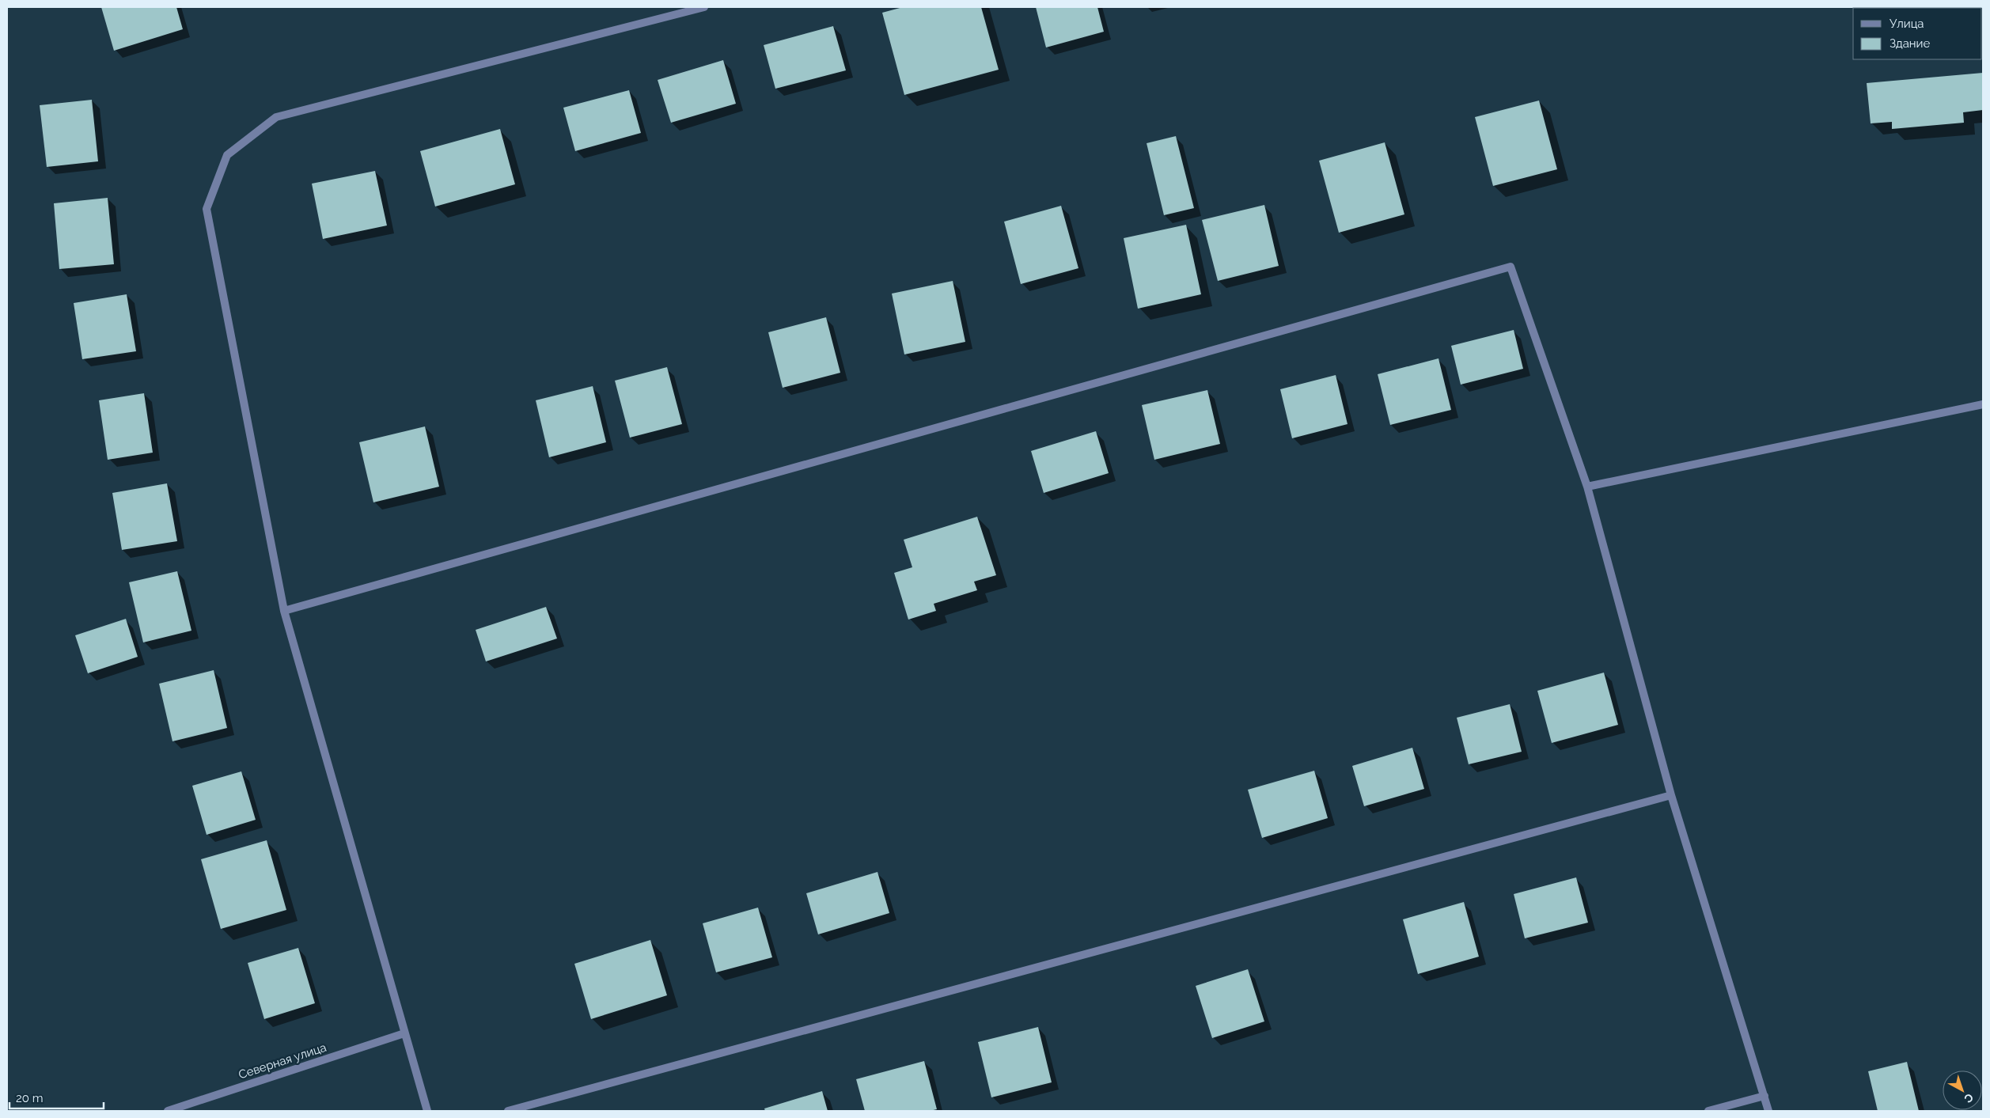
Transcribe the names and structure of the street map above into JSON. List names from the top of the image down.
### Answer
{
  "streets": {
    "street": ["Северная улица"]
  },
  "legend": ["Улица", "Здание"],
  "scale_bar": "20 m",
  "north": "bottom right"
}
